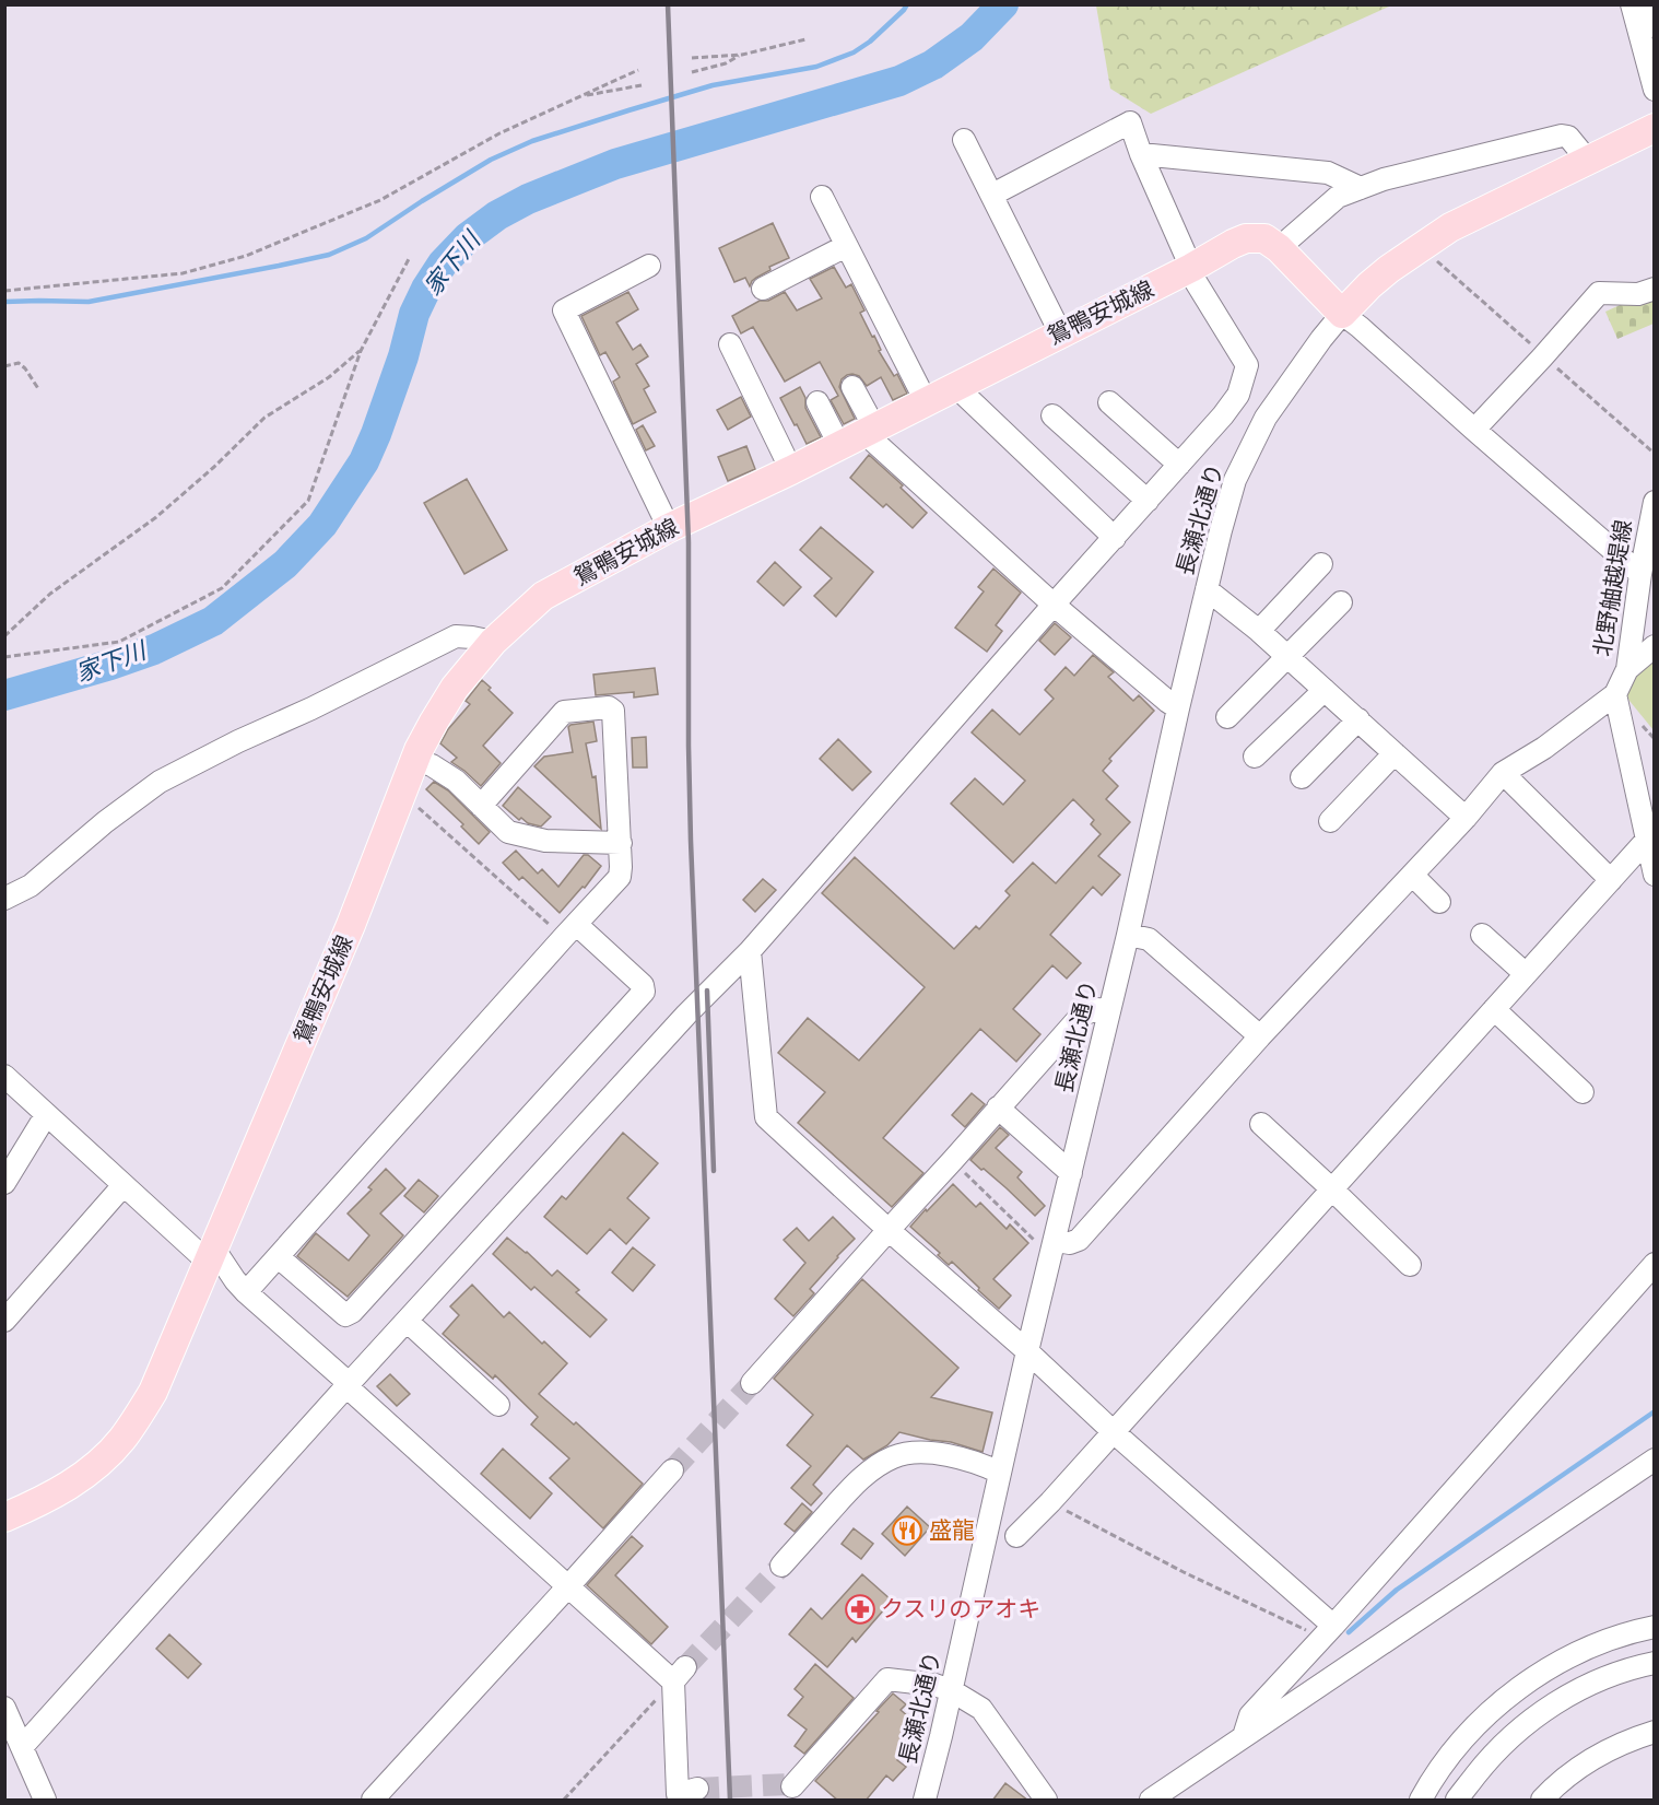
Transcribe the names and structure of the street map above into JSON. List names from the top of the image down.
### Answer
{
  "streets": {
    "main road": ["鴛鴨安城線"],
    "street": ["長瀬北通り", "北野舳越堤線"]
  },
  "crossings": [
    ["鴛鴨安城線", "長瀬北通り"]
  ],
  "water": ["家下川"],
  "places": {
    "restaurant": ["盛龍"],
    "pharmacy": ["クスリのアオキ"]
  }
}
